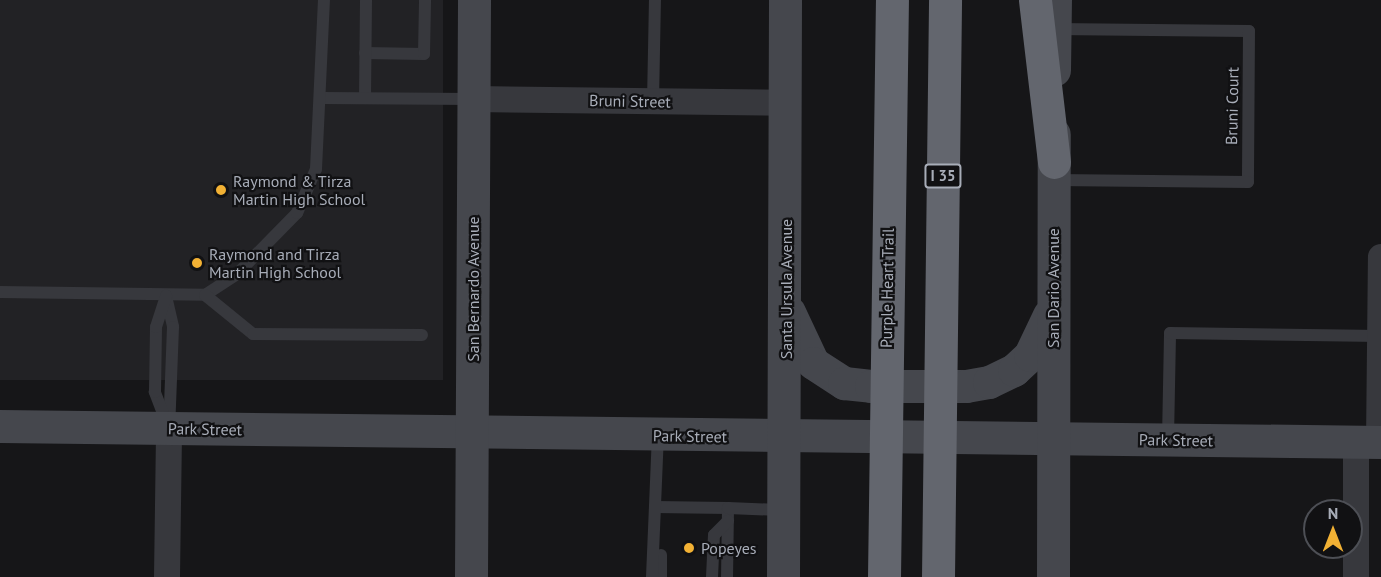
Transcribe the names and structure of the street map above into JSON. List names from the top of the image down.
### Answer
{
  "streets": {
    "highway": ["I 35", "Purple Heart Trail"],
    "main road": [
      "San Dario Avenue",
      "San Bernardo Avenue",
      "Santa Ursula Avenue",
      "Park Street"
    ],
    "street": ["Bruni Street"],
    "lane": ["Bruni Court"]
  },
  "crossings": [
    ["Bruni Street", "San Bernardo Avenue"],
    ["Bruni Street", "Santa Ursula Avenue"],
    ["Bruni Court", "San Dario Avenue"],
    ["San Dario Avenue", "Park Street"],
    ["San Bernardo Avenue", "Park Street"],
    ["Santa Ursula Avenue", "Park Street"]
  ],
  "places": ["Raymond & Tirza Martin High School", "Raymond and Tirza Martin High School", "Popeyes"],
  "north": "top"
}
